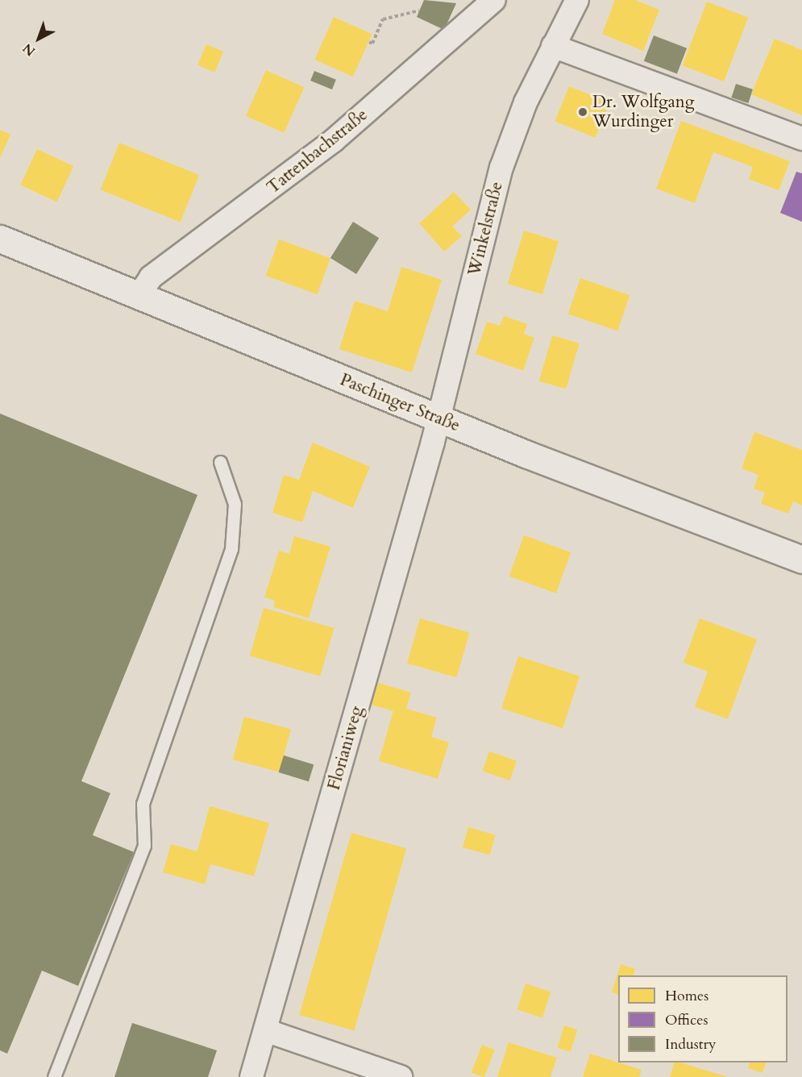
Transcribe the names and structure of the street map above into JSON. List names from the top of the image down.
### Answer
{
  "streets": {
    "street": [
      "Tattenbachstraße",
      "Winkelstraße",
      "Paschinger Straße",
      "Florianiweg"
    ]
  },
  "crossings": [
    ["Tattenbachstraße", "Paschinger Straße"],
    ["Winkelstraße", "Paschinger Straße"],
    ["Winkelstraße", "Florianiweg"],
    ["Paschinger Straße", "Florianiweg"]
  ],
  "places": ["Dr. Wolfgang Wurdinger"],
  "legend": ["Homes", "Offices", "Industry"],
  "north": "bottom left"
}
